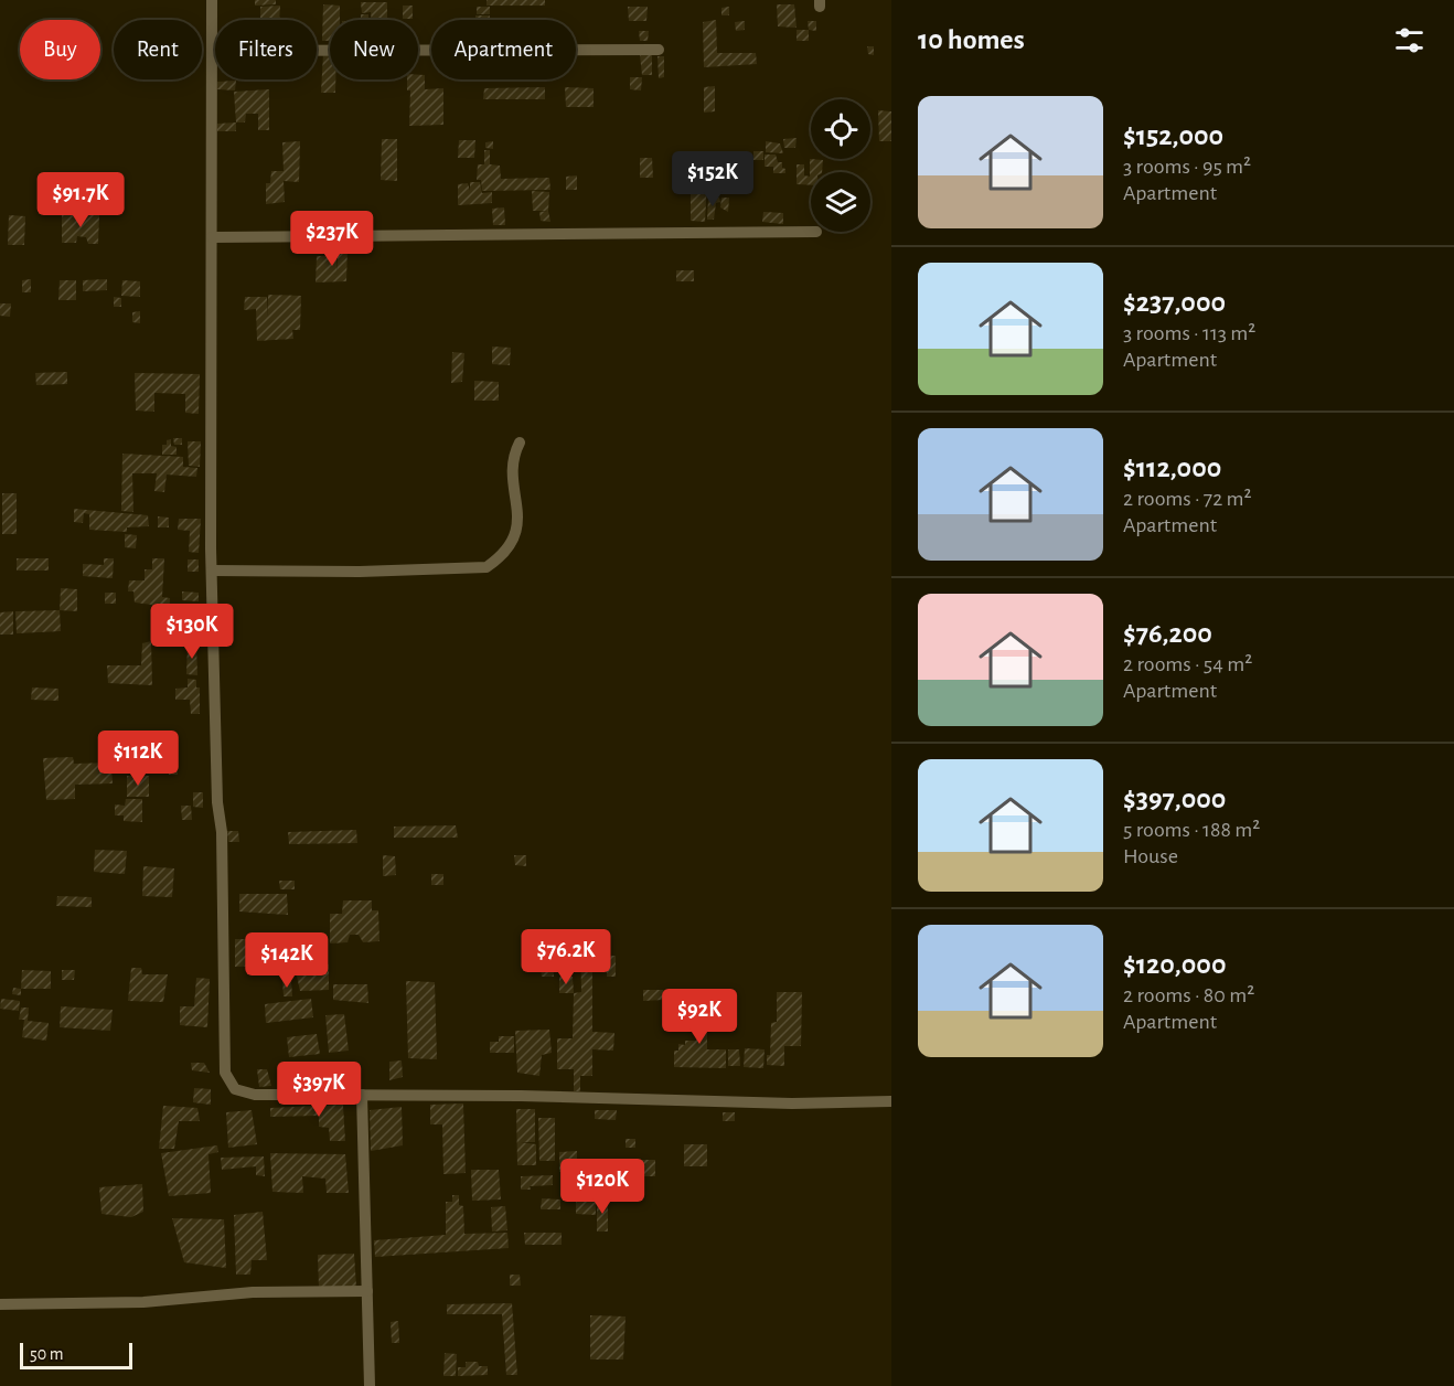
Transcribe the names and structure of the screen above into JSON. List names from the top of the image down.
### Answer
{
  "scale_bar": "50 m",
  "page": {
    "heading": "10 homes",
    "chip": [
      "Buy",
      "Rent",
      "Filters",
      "New",
      "Apartment"
    ],
    "list": [
      {
        "name": "$152,000",
        "note": "3 rooms · 95 m² · Apartment"
      },
      {
        "name": "$237,000",
        "note": "3 rooms · 113 m² · Apartment"
      },
      {
        "name": "$112,000",
        "note": "2 rooms · 72 m² · Apartment"
      },
      {
        "name": "$76,200",
        "note": "2 rooms · 54 m² · Apartment"
      },
      {
        "name": "$397,000",
        "note": "5 rooms · 188 m² · House"
      },
      {
        "name": "$120,000",
        "note": "2 rooms · 80 m² · Apartment"
      }
    ],
    "price": [
      "$152K",
      "$91.7K",
      "$237K",
      "$130K",
      "$112K",
      "$76.2K",
      "$142K",
      "$92K",
      "$397K",
      "$120K"
    ],
    "scale": "50 m"
  }
}
